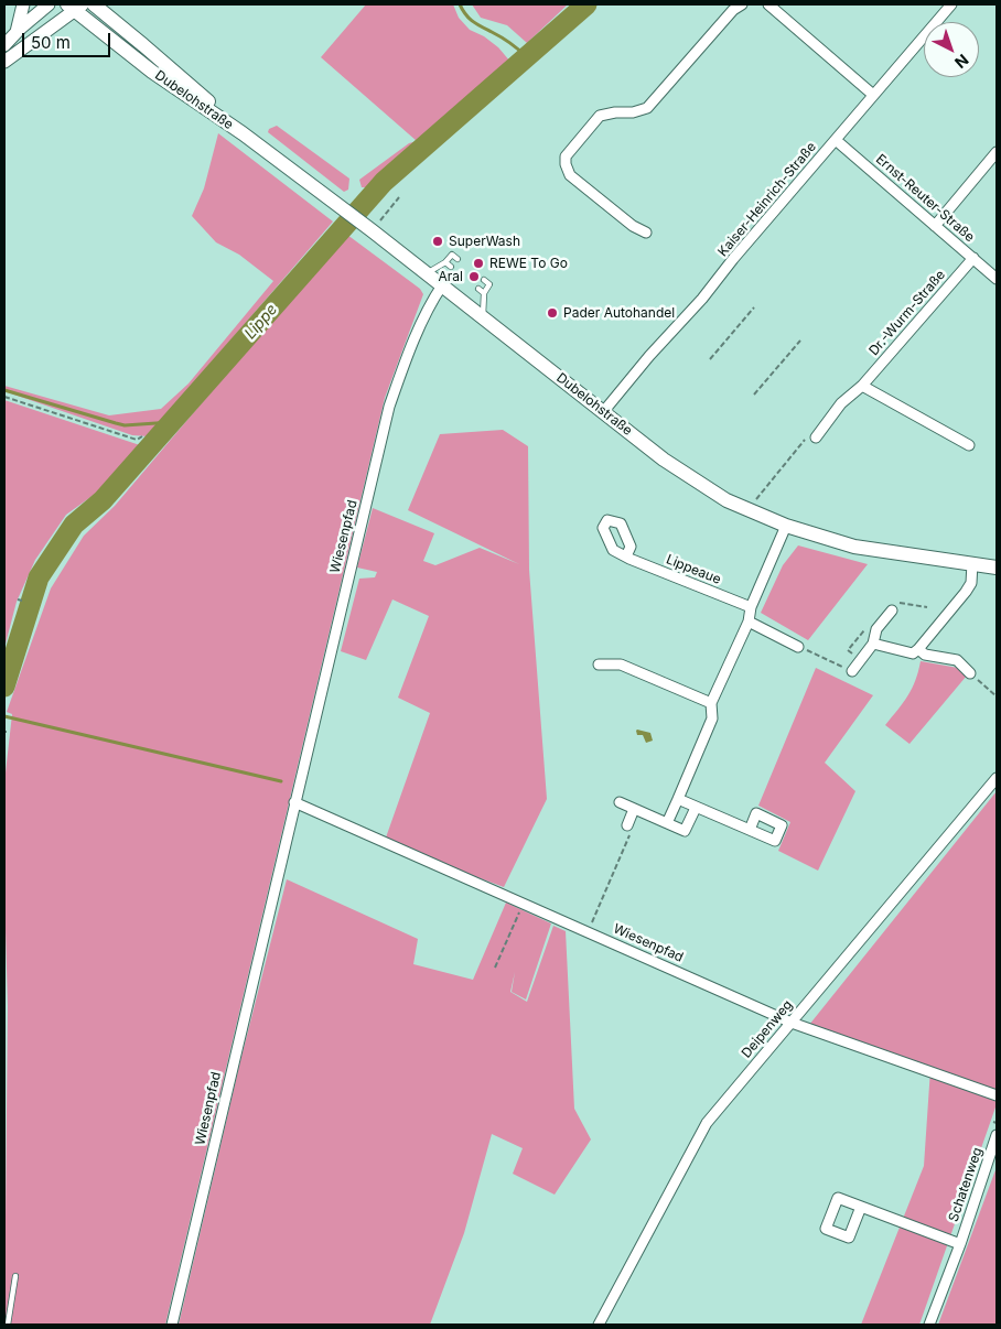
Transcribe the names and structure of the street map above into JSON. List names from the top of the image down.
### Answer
{
  "streets": {
    "main road": ["Dubelohstraße"],
    "street": [
      "Ernst-Reuter-Straße",
      "Kaiser-Heinrich-Straße",
      "Dr.-Wurm-Straße",
      "Wiesenpfad",
      "Lippeaue",
      "Deipenweg",
      "Schatenweg"
    ]
  },
  "crossings": [
    ["Dubelohstraße", "Kaiser-Heinrich-Straße"],
    ["Dubelohstraße", "Wiesenpfad"],
    ["Ernst-Reuter-Straße", "Kaiser-Heinrich-Straße"],
    ["Ernst-Reuter-Straße", "Dr.-Wurm-Straße"],
    ["Wiesenpfad", "Deipenweg"]
  ],
  "water": ["Lippe"],
  "places": [
    "SuperWash",
    "REWE To Go",
    "Aral",
    "Pader Autohandel"
  ],
  "scale_bar": "50 m",
  "north": "bottom right"
}
